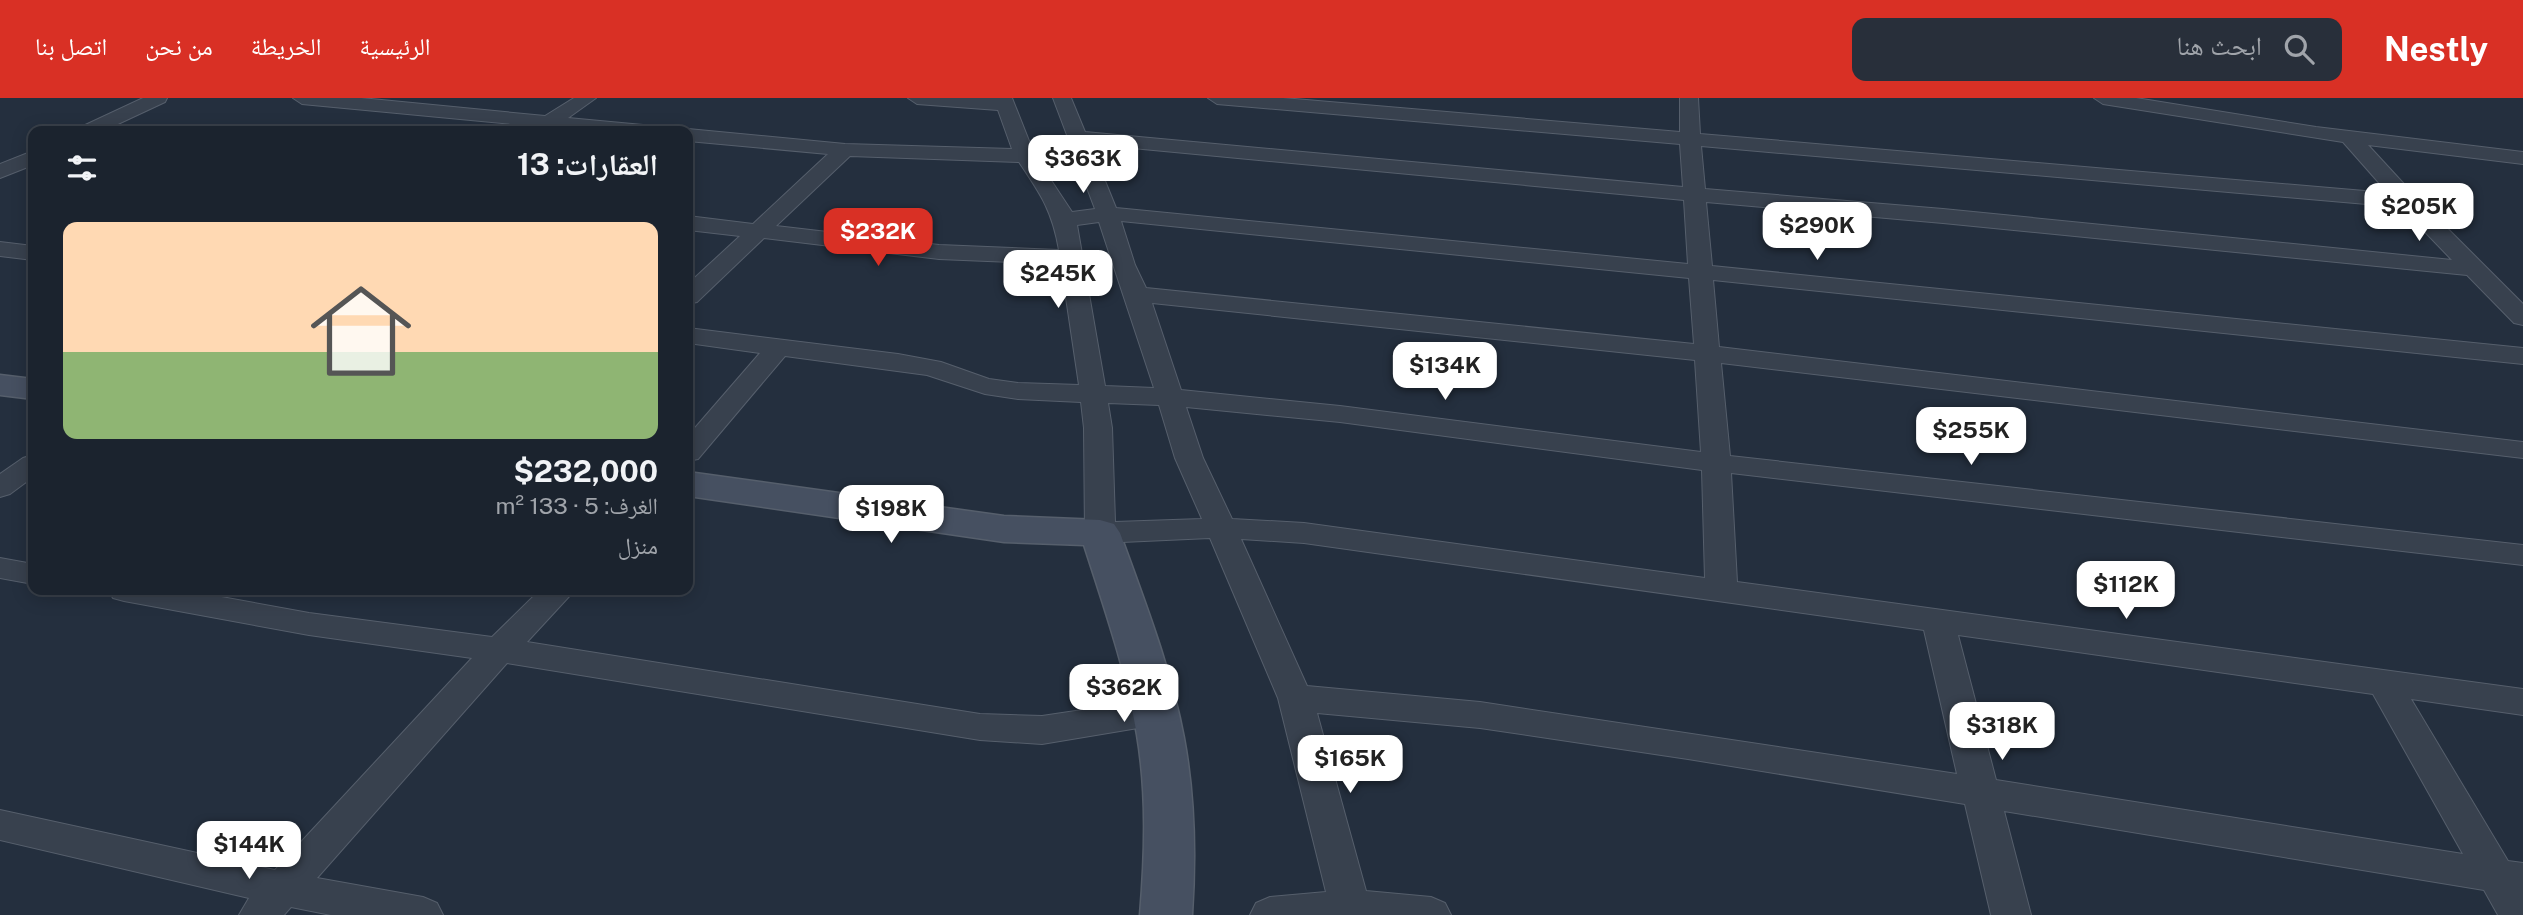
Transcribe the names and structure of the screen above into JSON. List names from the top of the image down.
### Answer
{
  "page": {
    "header": "Nestly",
    "search": "ابحث هنا",
    "nav": [
      "الرئيسية",
      "الخريطة",
      "من نحن",
      "اتصل بنا"
    ],
    "heading": "العقارات: 13",
    "price": [
      "$363K",
      "$205K",
      "$290K",
      "$232K",
      "$245K",
      "$134K",
      "$255K",
      "$198K",
      "$112K",
      "$362K",
      "$318K",
      "$165K",
      "$144K"
    ],
    "list": [
      {
        "name": "$232,000",
        "note": "الغرف: 5 · 133 m² · منزل"
      }
    ]
  }
}
